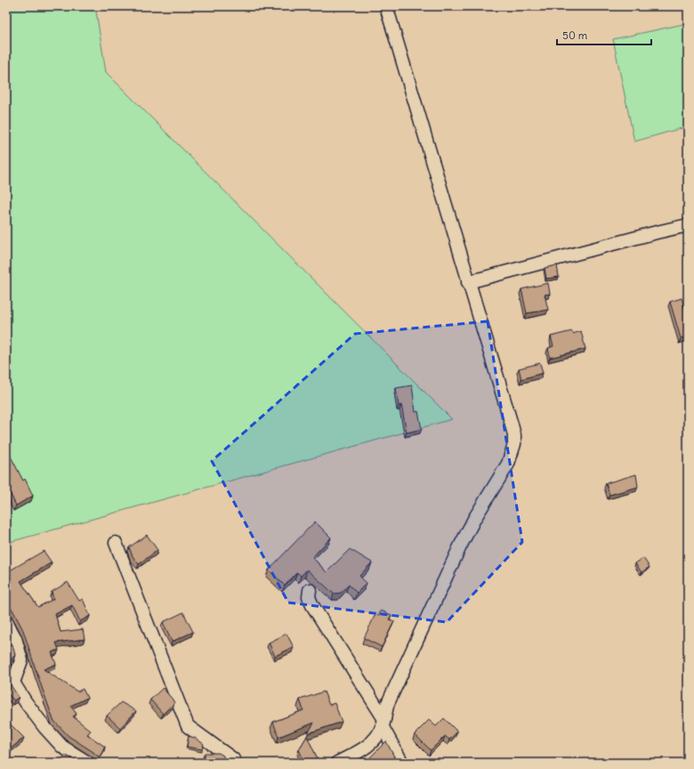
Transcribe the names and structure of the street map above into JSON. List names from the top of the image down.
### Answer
{
  "scale_bar": "50 m"
}
